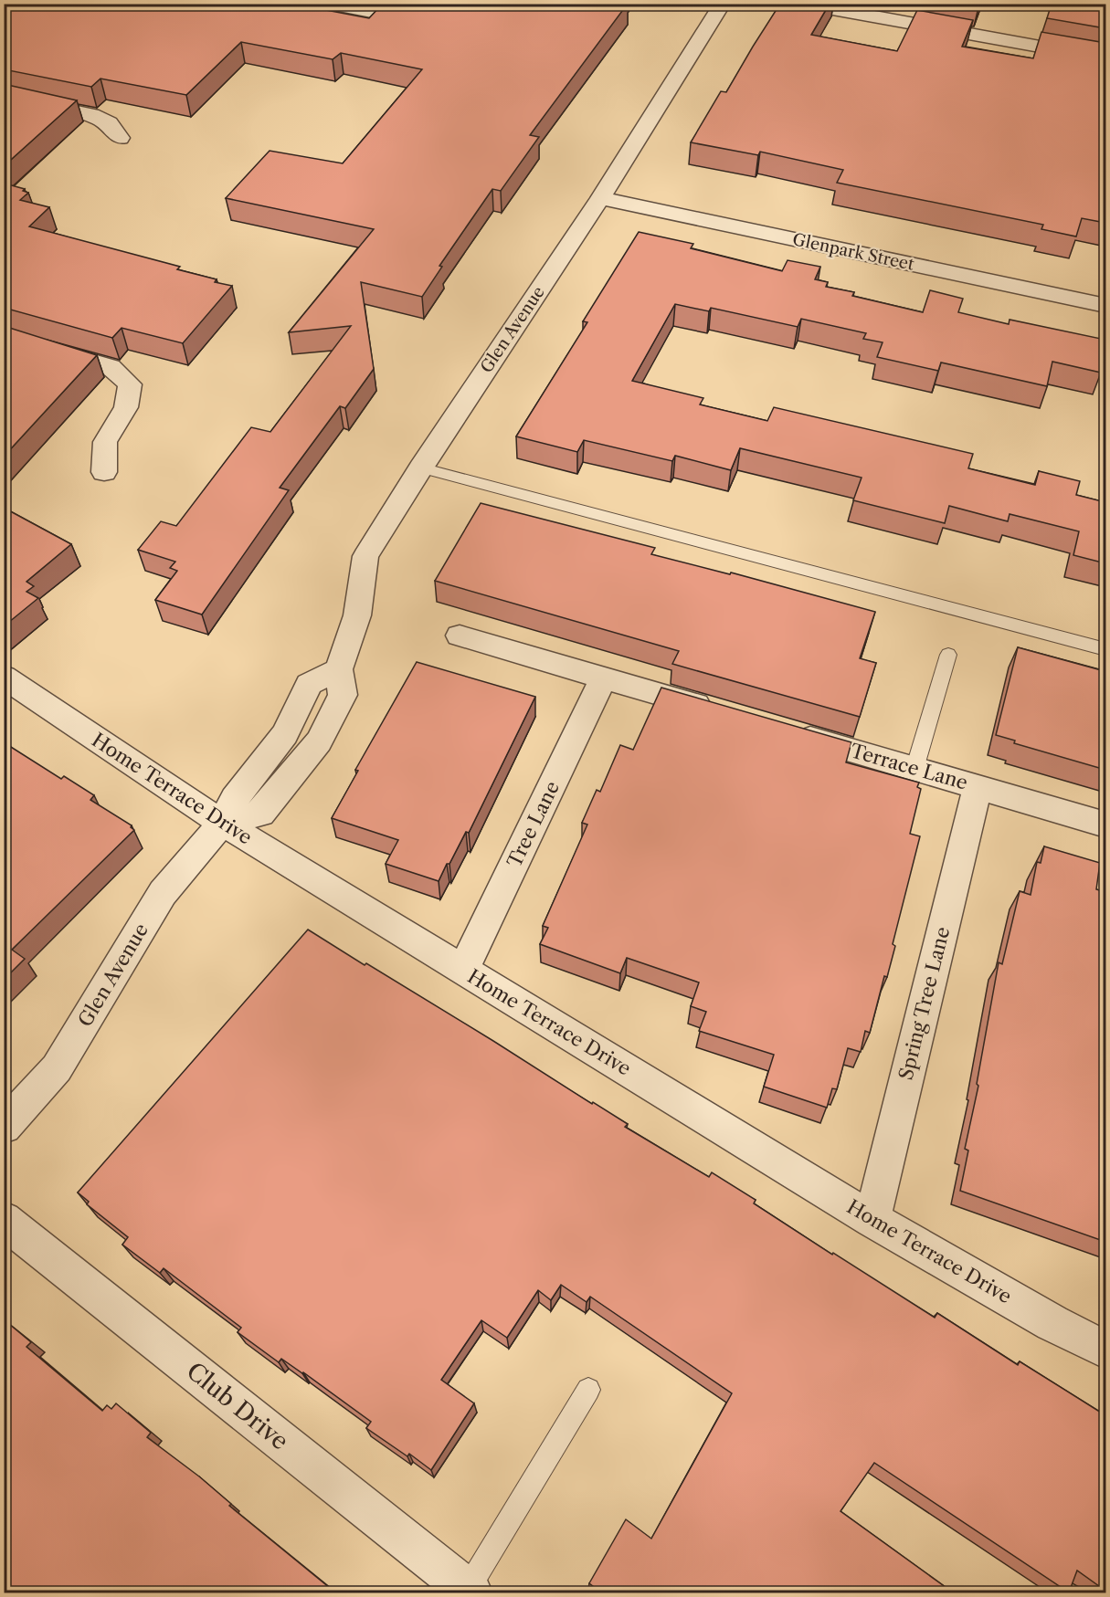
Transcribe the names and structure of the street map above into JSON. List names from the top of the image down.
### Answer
{
  "streets": {
    "street": [
      "Glenpark Street",
      "Glen Avenue",
      "Terrace Lane",
      "Home Terrace Drive",
      "Tree Lane",
      "Spring Tree Lane",
      "Club Drive"
    ]
  },
  "crossings": [
    ["Glenpark Street", "Glen Avenue"],
    ["Glen Avenue", "Home Terrace Drive"],
    ["Terrace Lane", "Spring Tree Lane"],
    ["Home Terrace Drive", "Tree Lane"],
    ["Home Terrace Drive", "Spring Tree Lane"]
  ]
}
